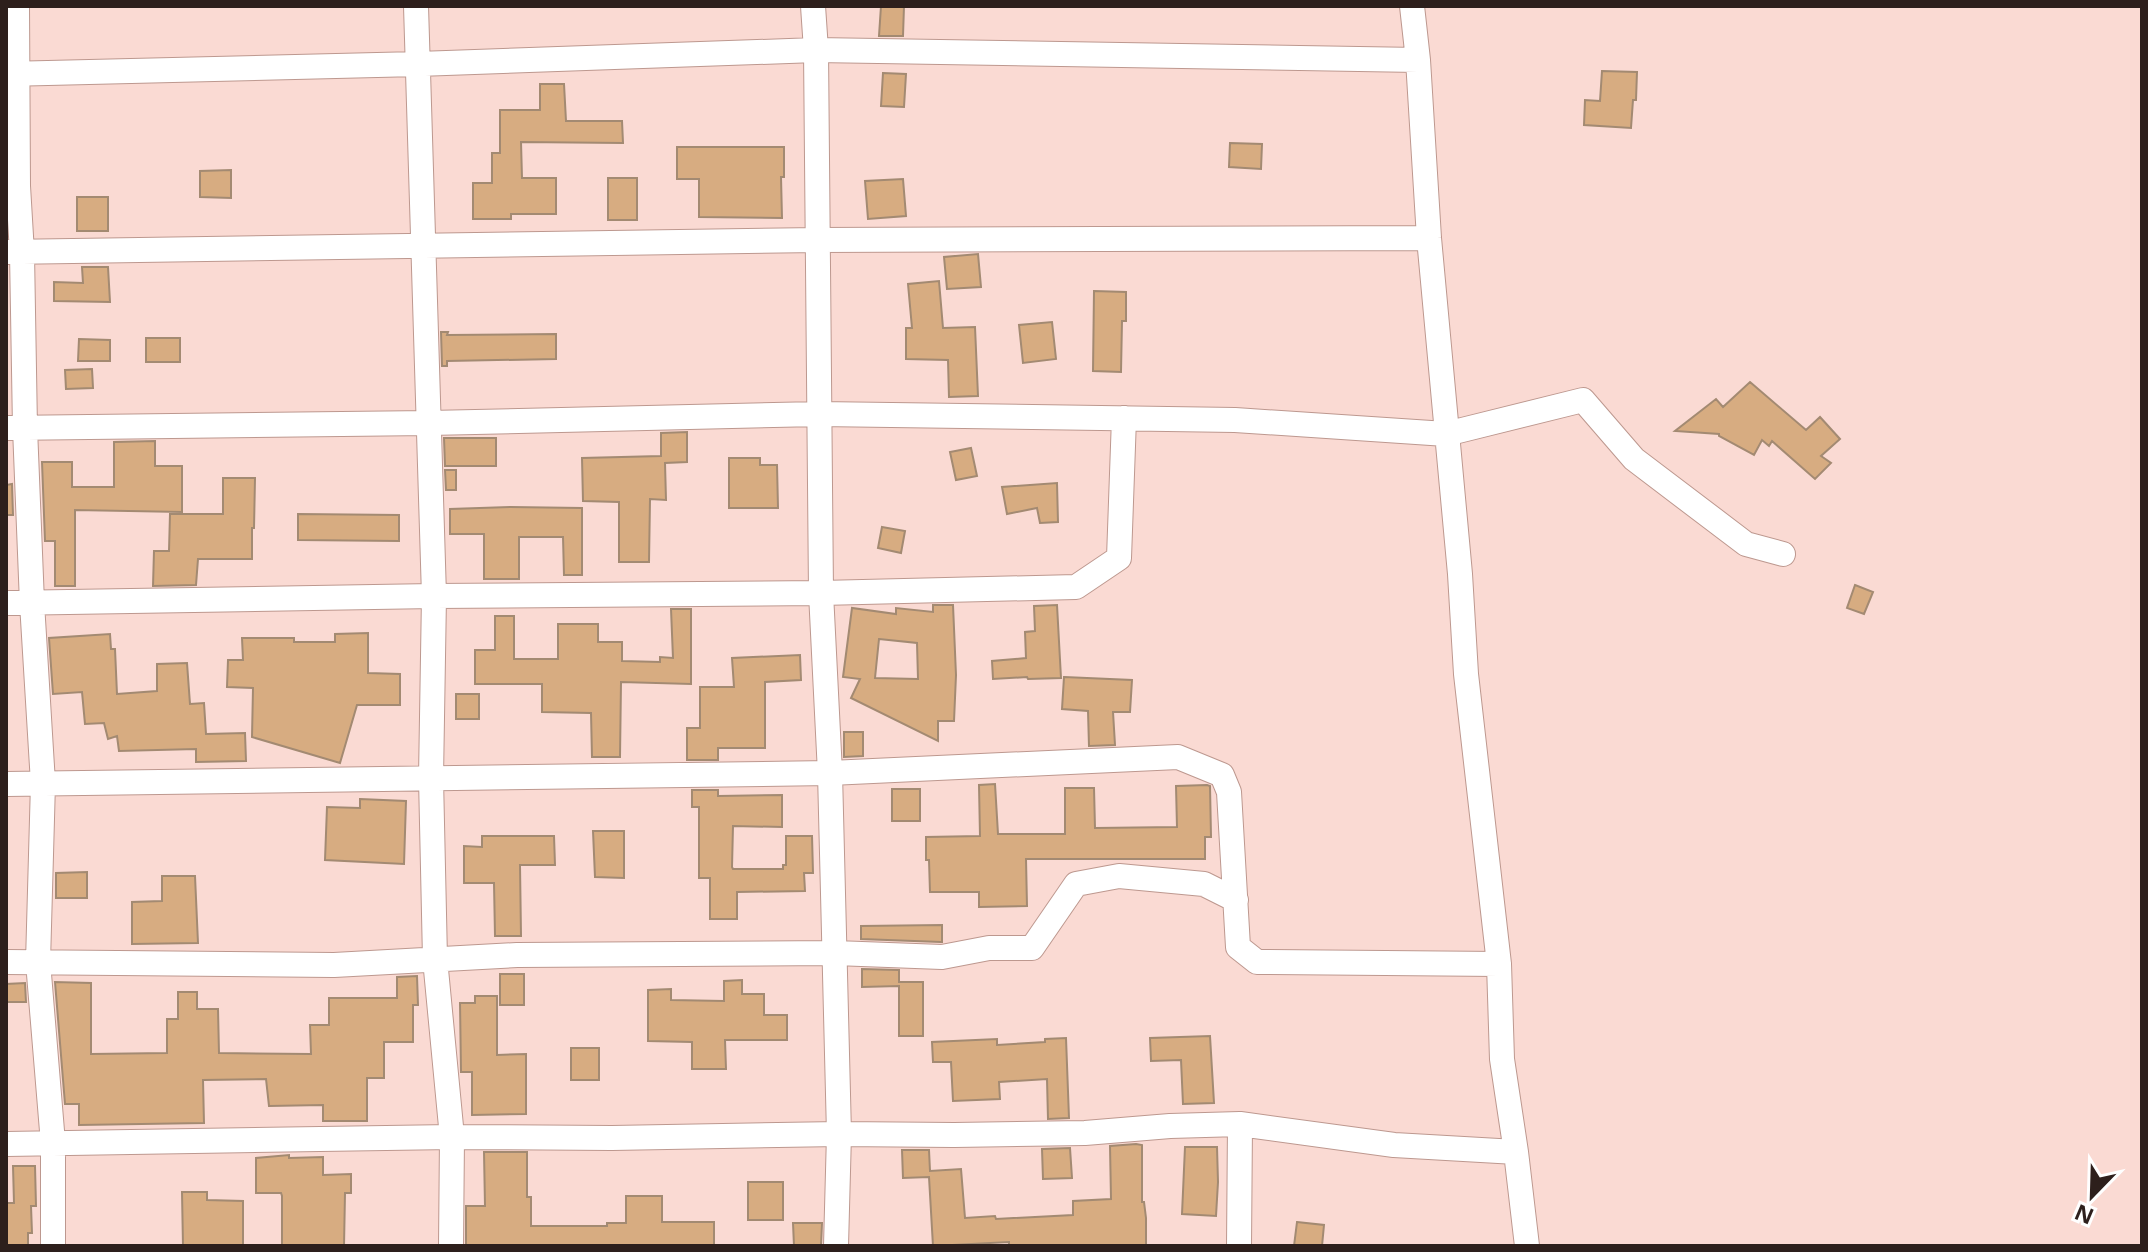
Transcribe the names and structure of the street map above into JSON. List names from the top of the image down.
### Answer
{
  "north": "bottom left"
}
